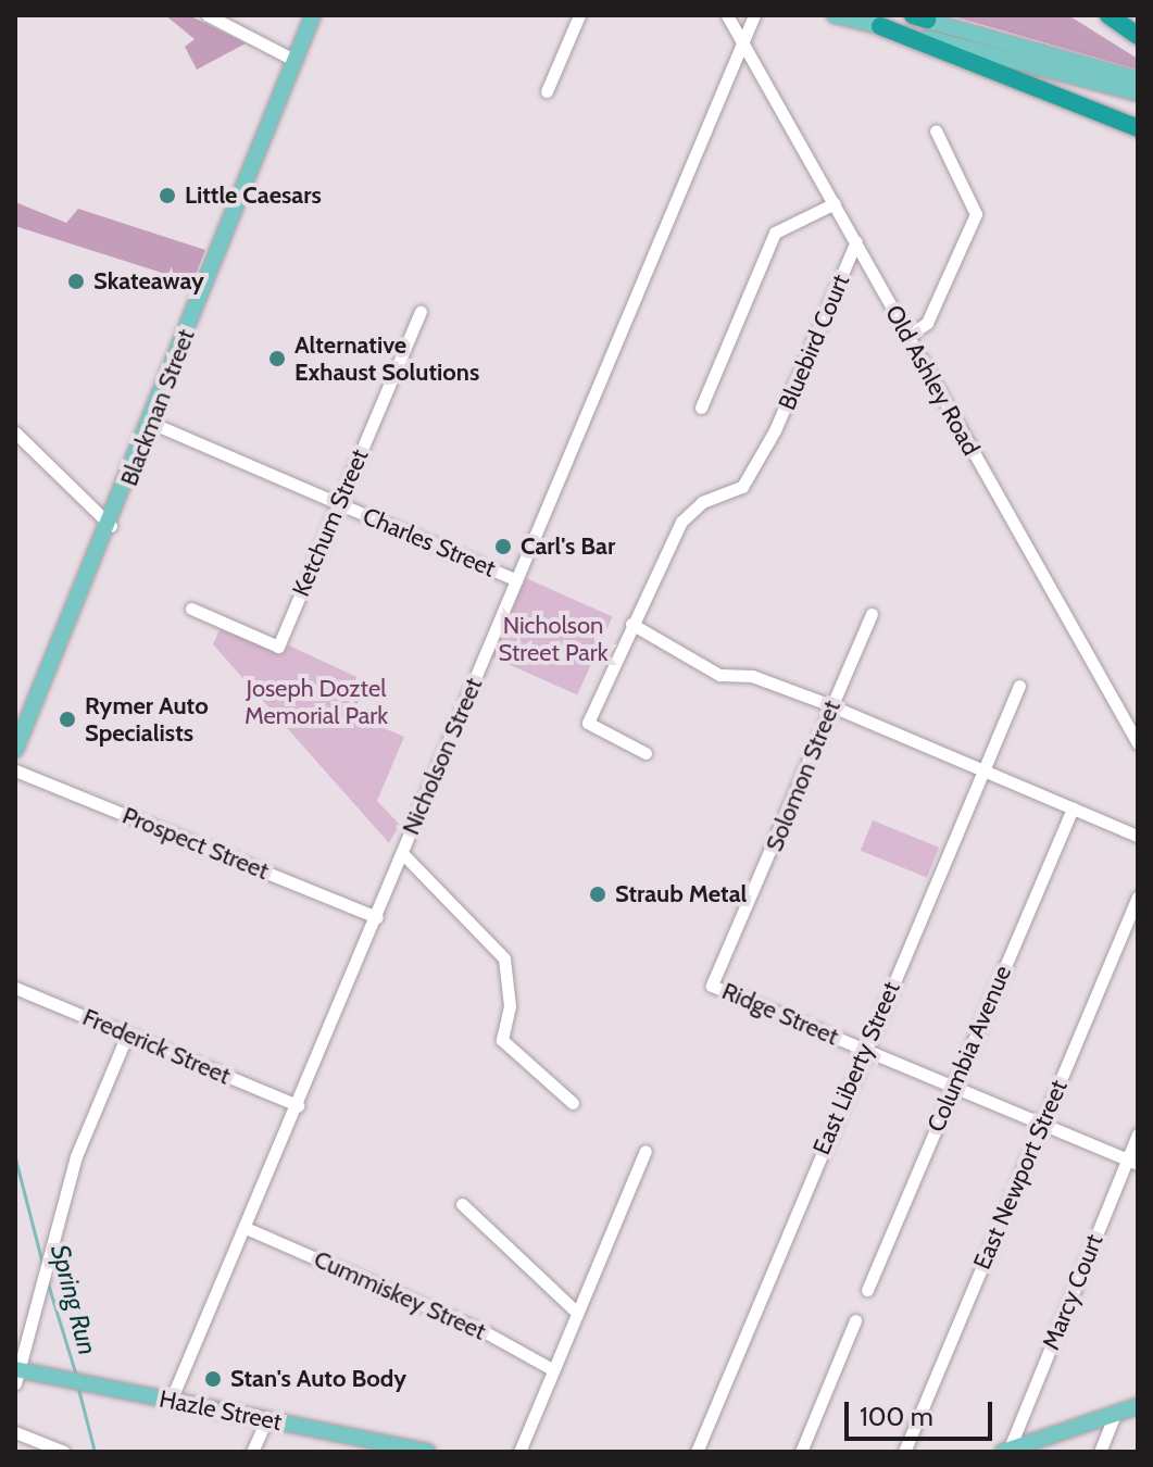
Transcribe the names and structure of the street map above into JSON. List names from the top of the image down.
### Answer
{
  "streets": {
    "main road": ["Blackman Street", "Hazle Street"],
    "street": [
      "Bluebird Court",
      "Old Ashley Road",
      "Ketchum Street",
      "Charles Street",
      "Nicholson Street",
      "Solomon Street",
      "Prospect Street",
      "Ridge Street",
      "Frederick Street",
      "Columbia Avenue",
      "East Liberty Street",
      "East Newport Street",
      "Marcy Court",
      "Cummiskey Street"
    ]
  },
  "crossings": [
    ["Bluebird Court", "Old Ashley Road"],
    ["Old Ashley Road", "Nicholson Street"],
    ["Blackman Street", "Charles Street"],
    ["Ketchum Street", "Charles Street"],
    ["Charles Street", "Nicholson Street"],
    ["Nicholson Street", "Prospect Street"],
    ["Nicholson Street", "Frederick Street"],
    ["Nicholson Street", "Cummiskey Street"],
    ["Nicholson Street", "Hazle Street"],
    ["Solomon Street", "Ridge Street"],
    ["Ridge Street", "Columbia Avenue"],
    ["Ridge Street", "East Liberty Street"],
    ["Ridge Street", "East Newport Street"],
    ["Ridge Street", "Marcy Court"]
  ],
  "water": ["Spring Run"],
  "parks": ["Nicholson Street Park", "Joseph Doztel Memorial Park"],
  "places": [
    "Little Caesars",
    "Skateaway",
    "Alternative Exhaust Solutions",
    "Carl's Bar",
    "Rymer Auto Specialists",
    "Straub Metal",
    "Stan's Auto Body"
  ],
  "scale_bar": "100 m"
}
